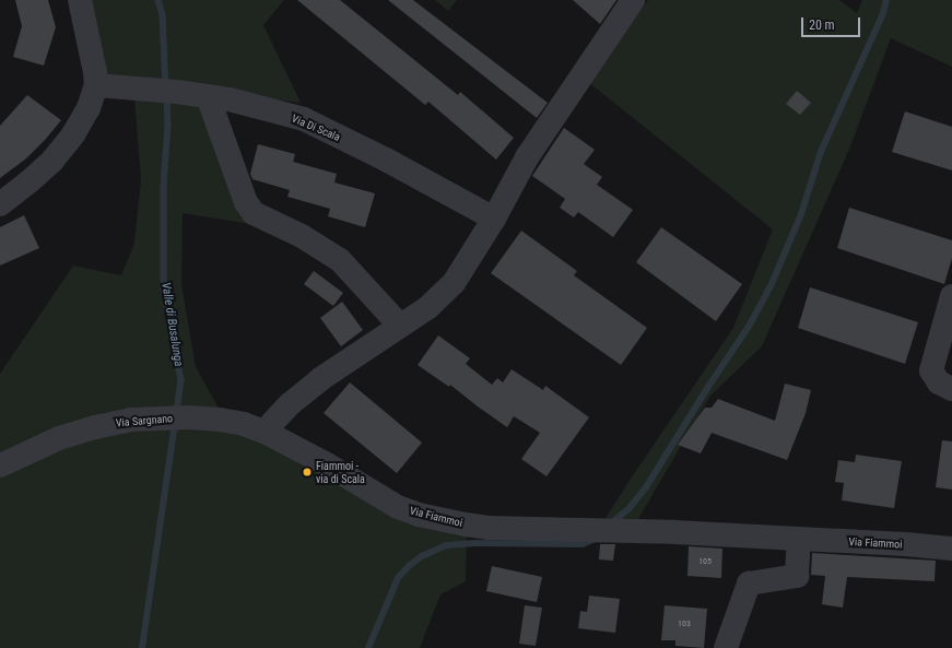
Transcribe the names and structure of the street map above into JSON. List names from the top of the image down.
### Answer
{
  "streets": {
    "street": ["Via Di Scala", "Via Sargnano", "Via Fiammoi"]
  },
  "crossings": [
    ["Via Sargnano", "Via Fiammoi"]
  ],
  "water": ["Valle di Busalunga"],
  "places": ["Fiammoi - via di Scala"],
  "house_numbers": ["105", "103"],
  "scale_bar": "20 m"
}
